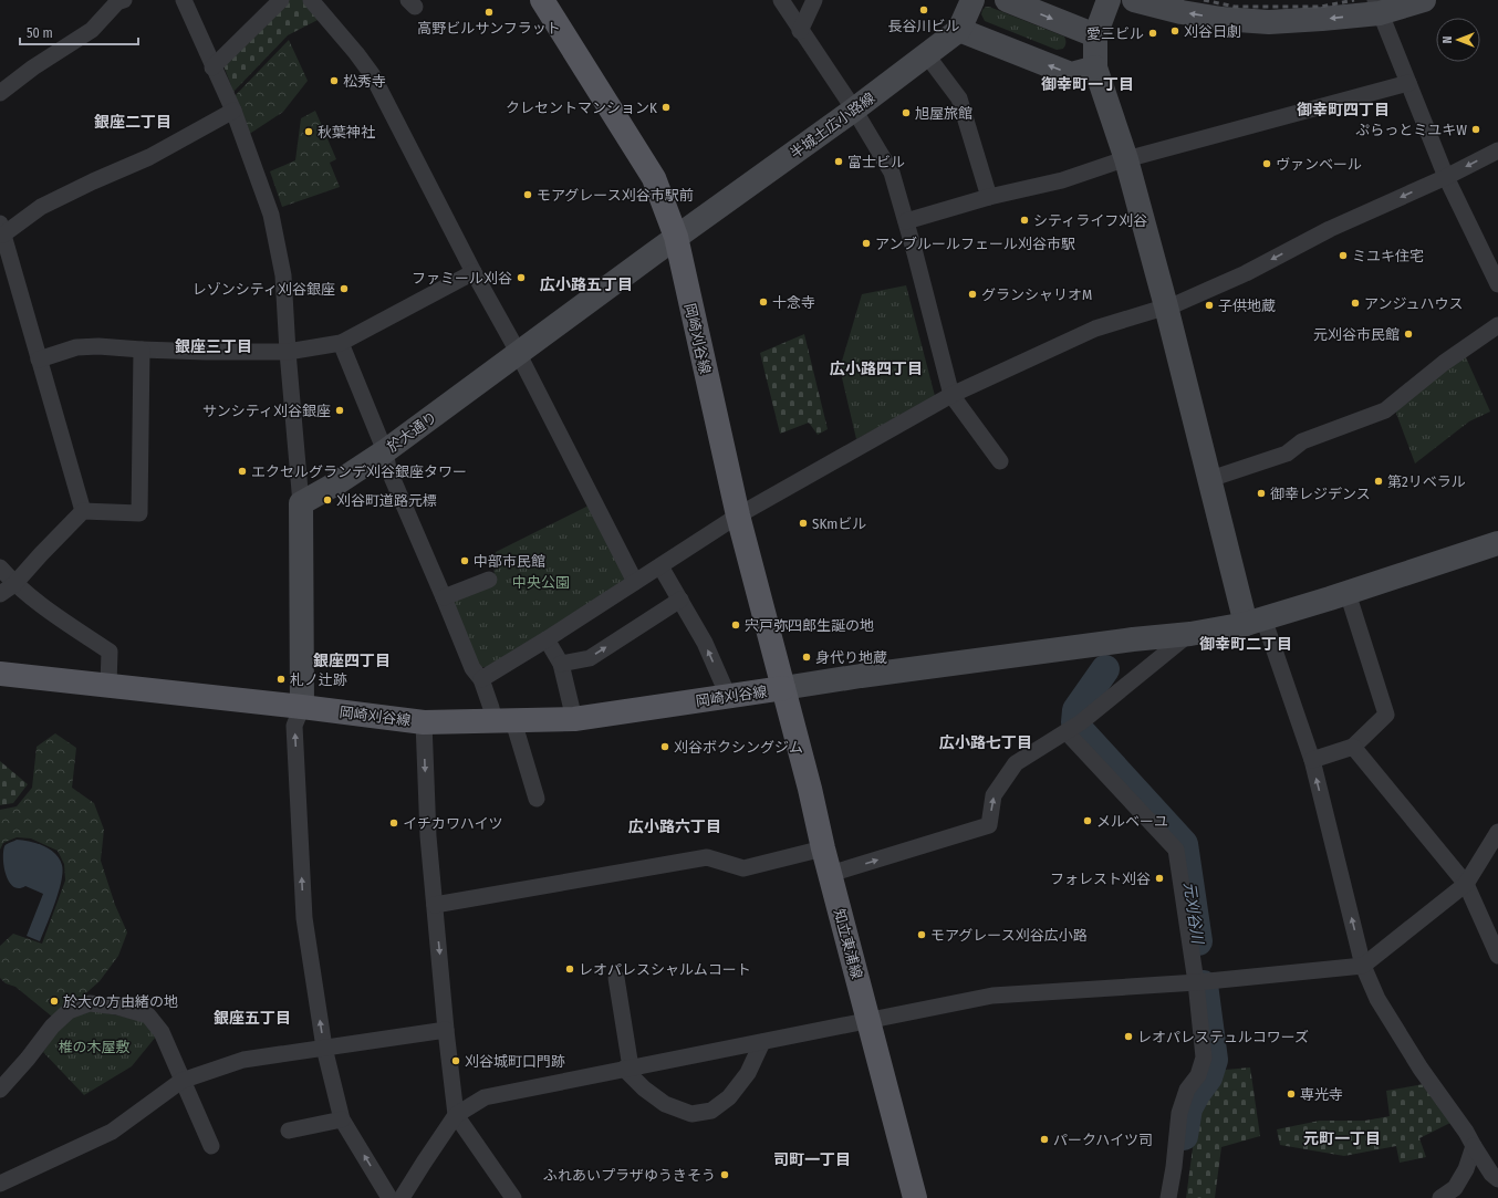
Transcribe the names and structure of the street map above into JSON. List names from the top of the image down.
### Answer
{
  "streets": {
    "main road": ["岡崎刈谷線", "知立東浦線"],
    "street": ["半城土広小路線", "於大通り"]
  },
  "crossings": [
    ["半城土広小路線", "岡崎刈谷線"],
    ["半城土広小路線", "於大通り"],
    ["岡崎刈谷線", "知立東浦線"]
  ],
  "districts": [
    "御幸町一丁目",
    "御幸町四丁目",
    "銀座二丁目",
    "広小路五丁目",
    "銀座三丁目",
    "広小路四丁目",
    "御幸町二丁目",
    "銀座四丁目",
    "広小路七丁目",
    "広小路六丁目",
    "銀座五丁目",
    "元町一丁目",
    "司町一丁目"
  ],
  "water": ["元刈谷川"],
  "parks": ["中央公園", "椎の木屋敷"],
  "places": [
    "長谷川ビル",
    "高野ビルサンフラット",
    "刈谷日劇",
    "愛三ビル",
    "松秀寺",
    "クレセントマンションK",
    "旭屋旅館",
    "ぷらっとミユキW",
    "秋葉神社",
    "富士ビル",
    "ヴァンベール",
    "モアグレース刈谷市駅前",
    "シティライフ刈谷",
    "アンブルールフェール刈谷市駅",
    "ミユキ住宅",
    "ファミール刈谷",
    "レゾンシティ刈谷銀座",
    "グランシャリオM",
    "十念寺",
    "アンジュハウス",
    "子供地蔵",
    "元刈谷市民館",
    "サンシティ刈谷銀座",
    "エクセルグランデ刈谷銀座タワー",
    "第2リベラル",
    "御幸レジデンス",
    "刈谷町道路元標",
    "SKmビル",
    "中部市民館",
    "宍戸弥四郎生誕の地",
    "身代り地蔵",
    "札ノ辻跡",
    "刈谷ボクシングジム",
    "メルベーユ",
    "イチカワハイツ",
    "フォレスト刈谷",
    "モアグレース刈谷広小路",
    "レオパレスシャルムコート",
    "於大の方由緒の地",
    "レオパレステュルコワーズ",
    "刈谷城町口門跡",
    "専光寺",
    "パークハイツ司",
    "ふれあいプラザゆうきそう"
  ],
  "scale_bar": "50 m",
  "north": "left"
}
